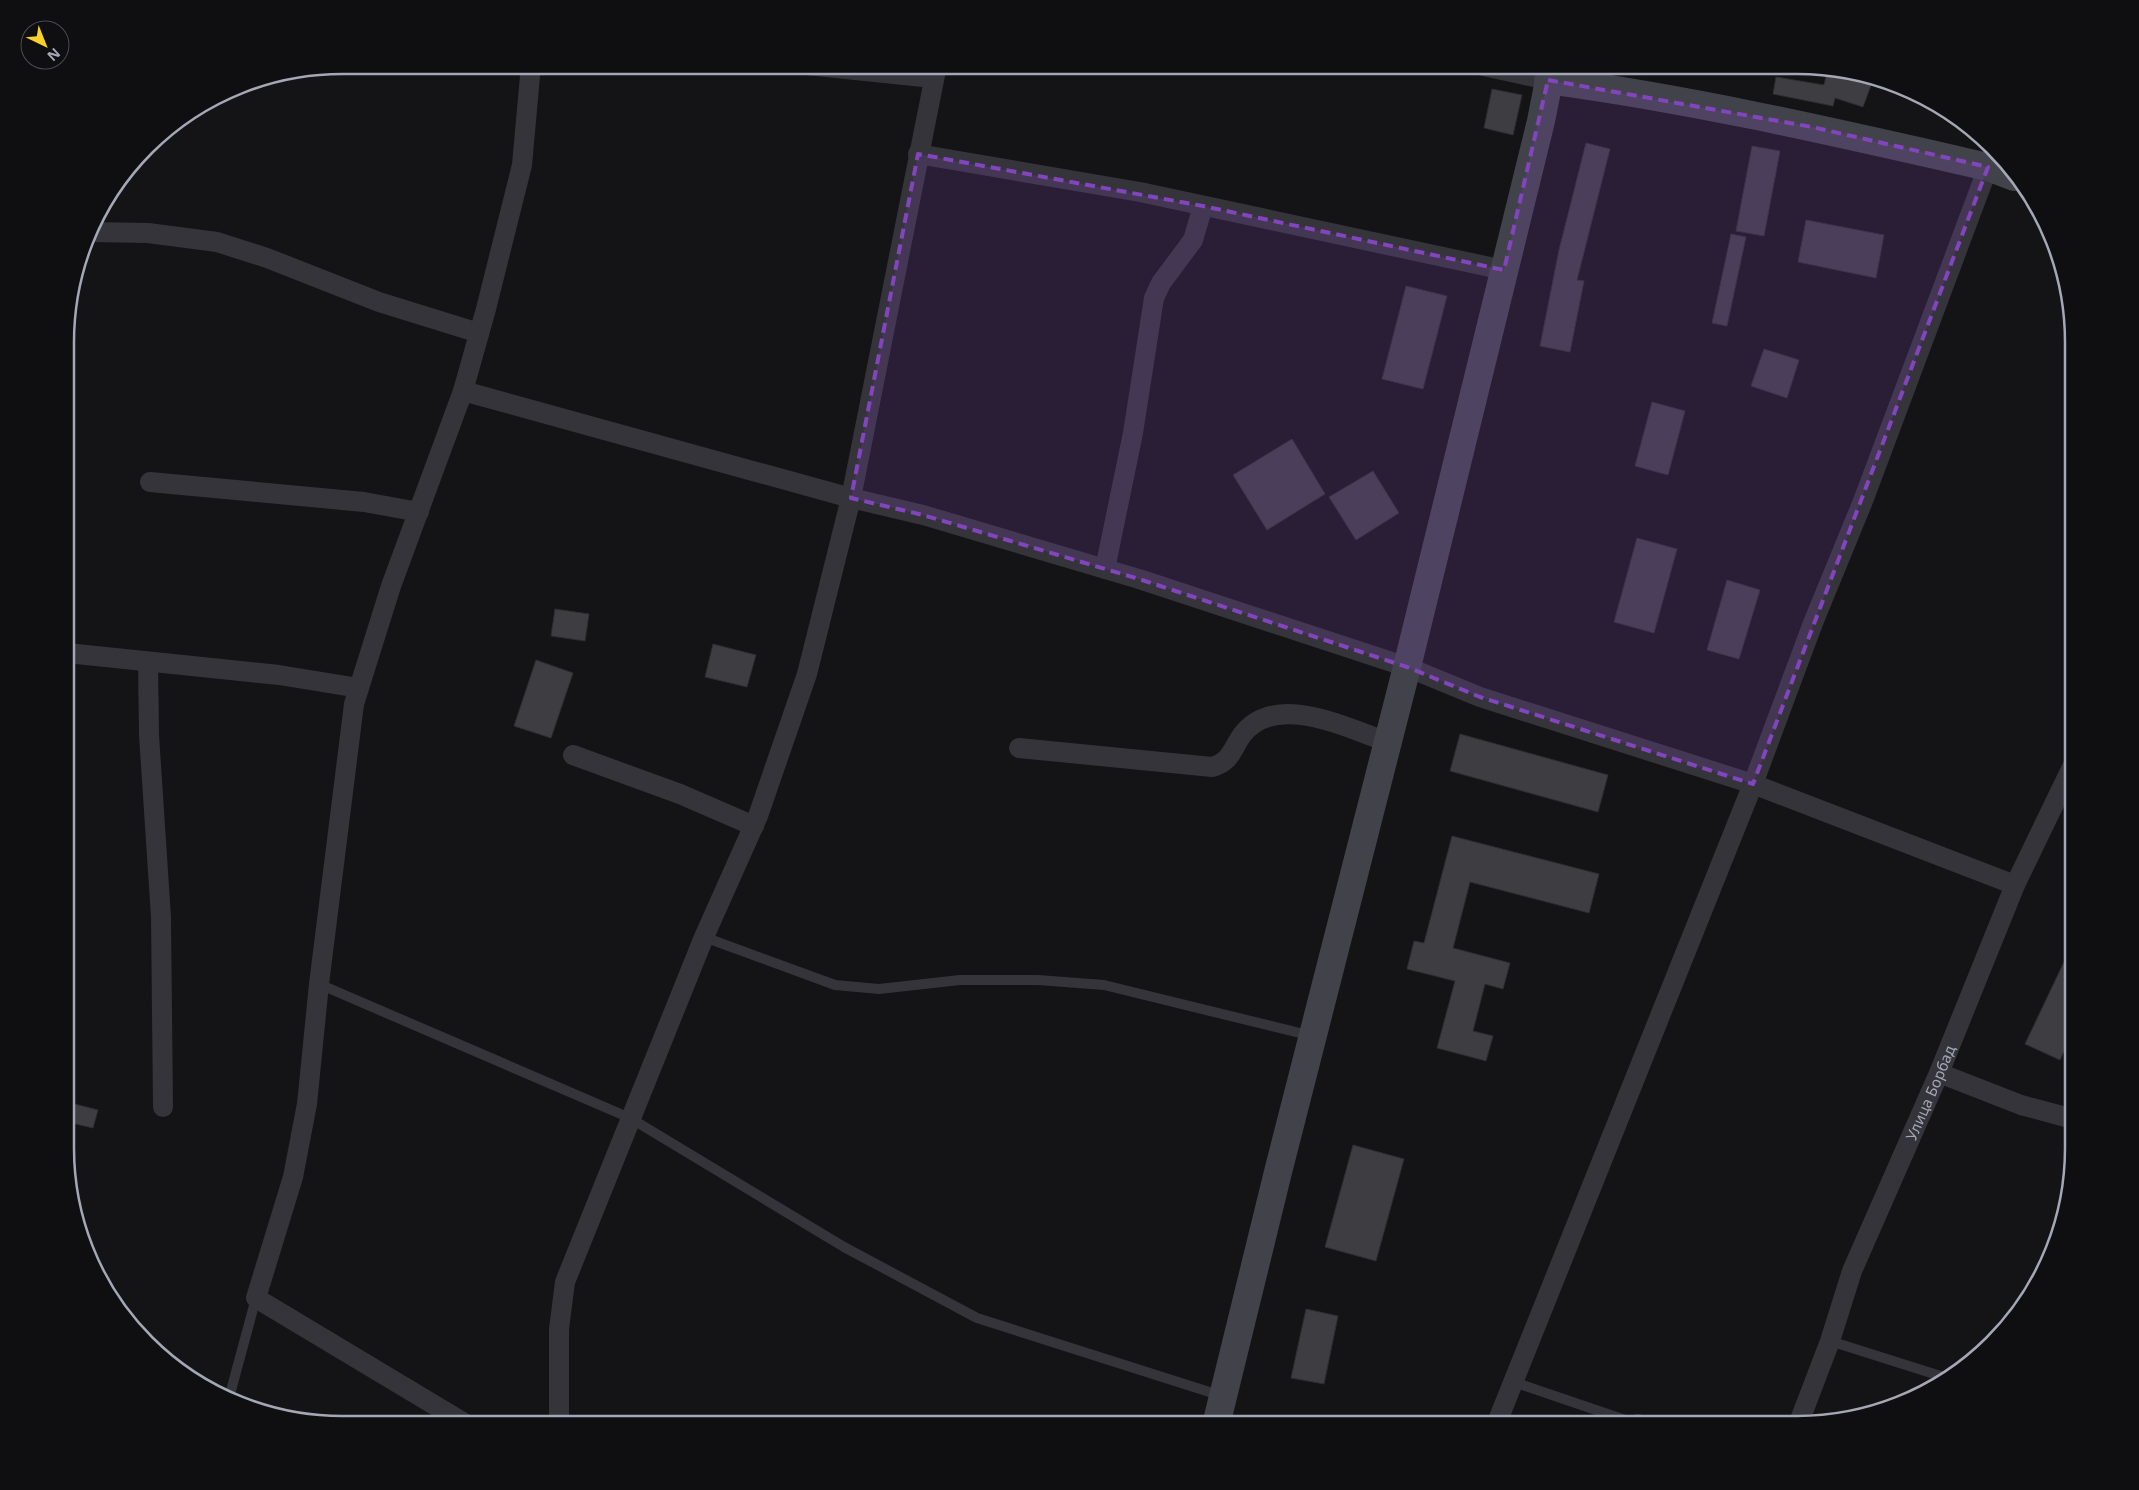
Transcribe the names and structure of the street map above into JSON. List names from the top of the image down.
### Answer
{
  "streets": {
    "street": ["Улица Борбад"]
  },
  "north": "bottom right"
}
